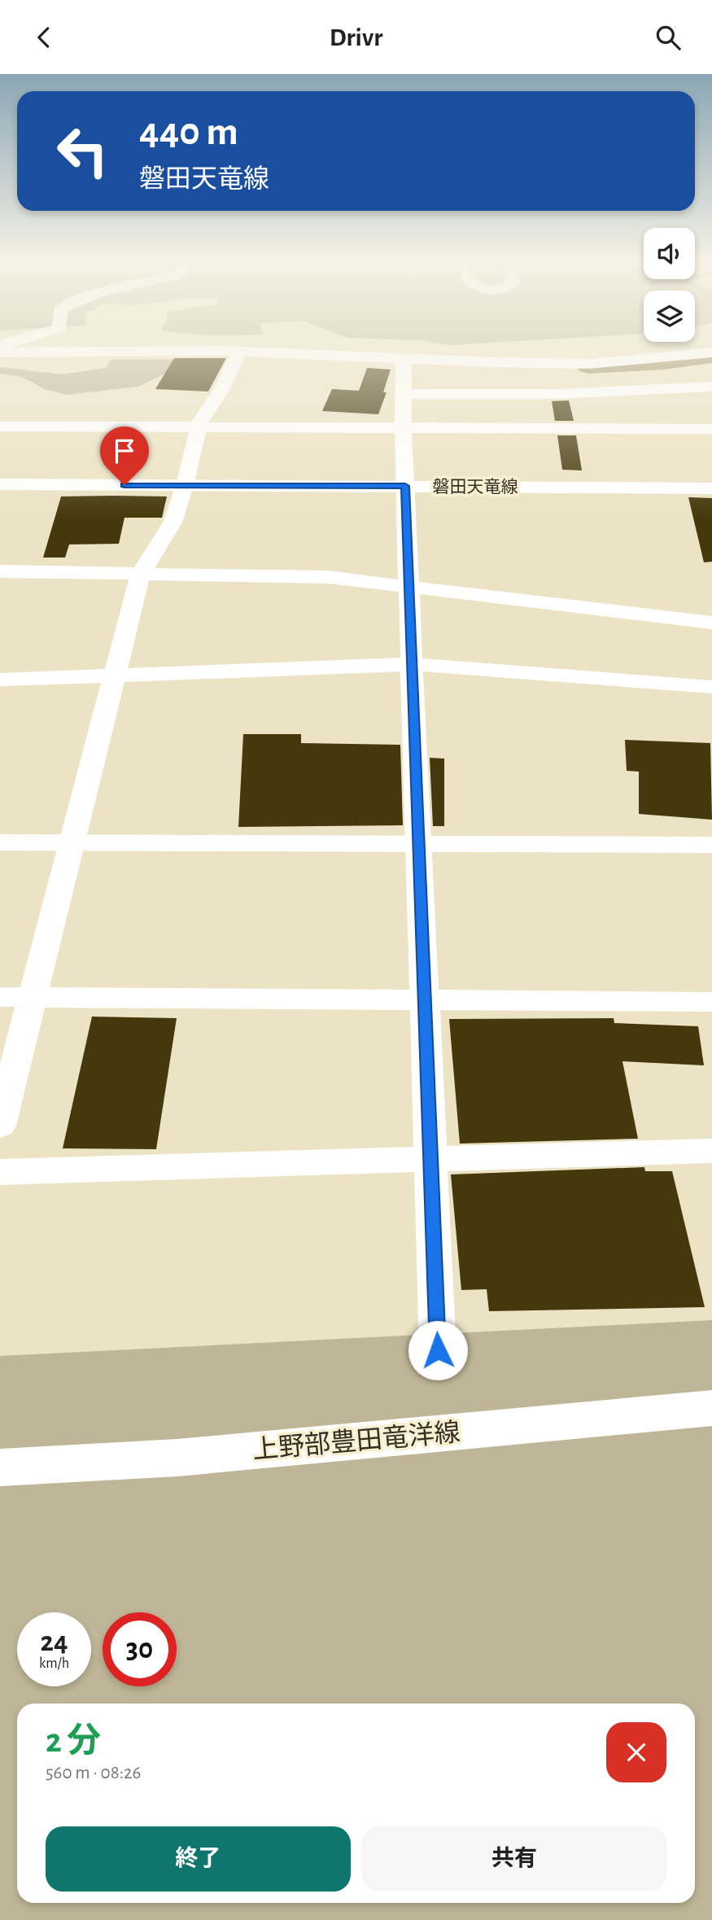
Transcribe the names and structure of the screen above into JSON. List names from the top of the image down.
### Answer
{
  "streets": {
    "street": ["磐田天竜線", "上野部豊田竜洋線"]
  },
  "page": {
    "header": "Drivr",
    "turn": ["440 m", "磐田天竜線"],
    "speed": "24 km/h",
    "limit": "30",
    "heading": ["2 分", "560 m · 08:26"],
    "buttons": ["終了", "共有"]
  }
}
